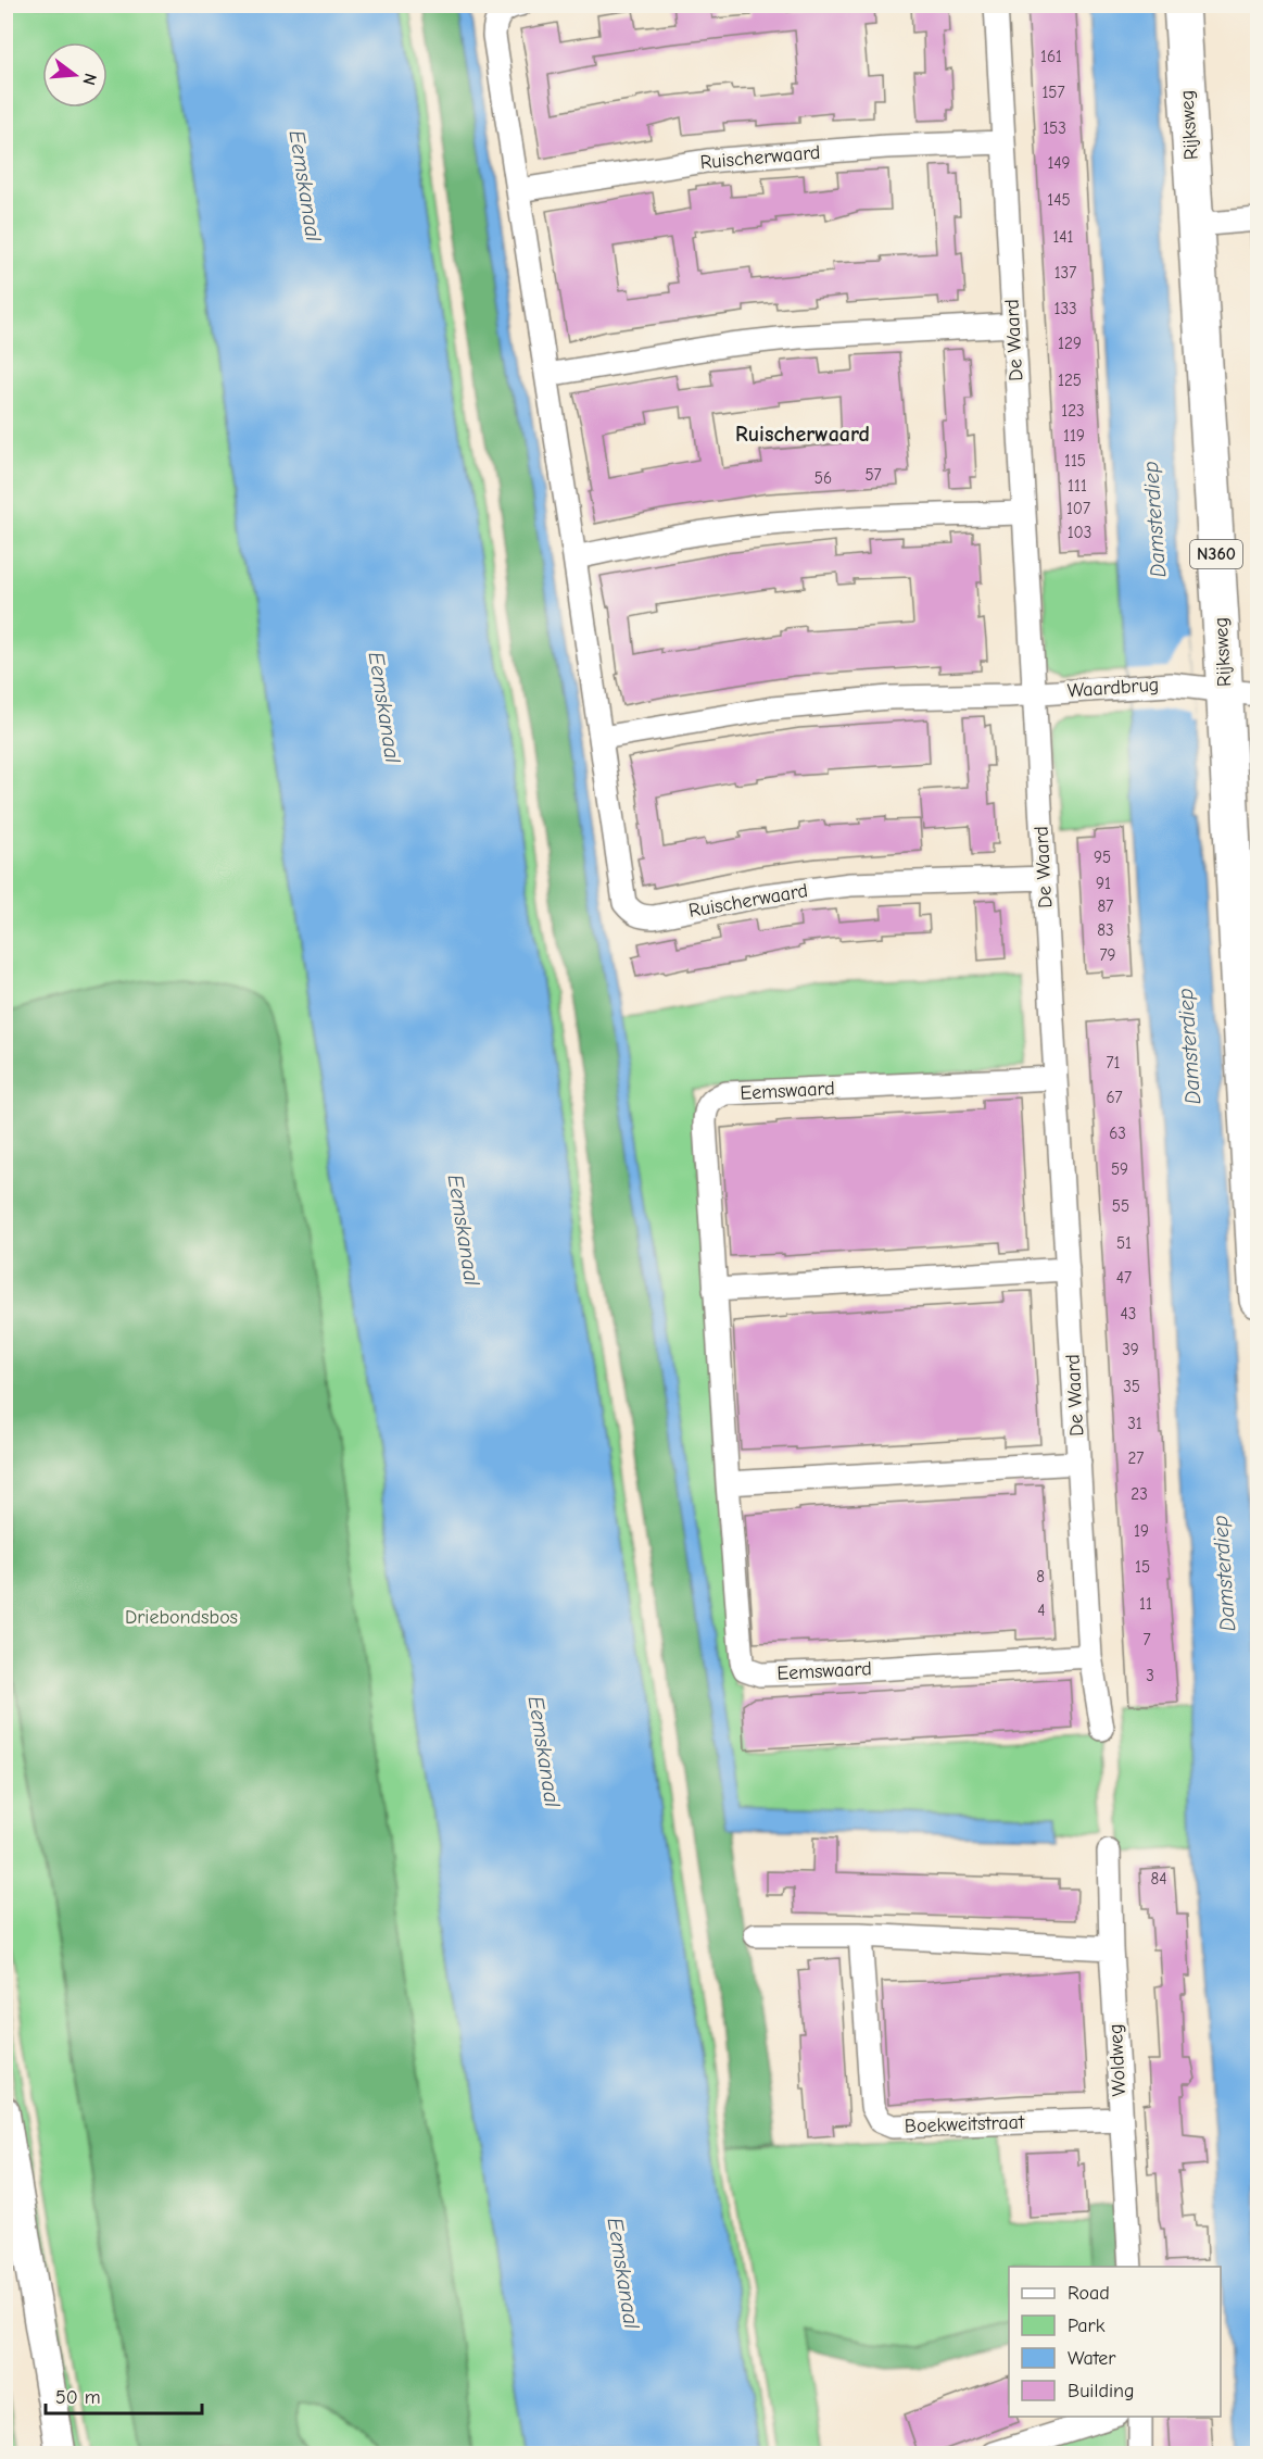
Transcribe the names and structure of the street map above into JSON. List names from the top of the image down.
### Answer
{
  "streets": {
    "main road": ["Rijksweg", "N360"],
    "street": [
      "Ruischerwaard",
      "De Waard",
      "Waardbrug",
      "Eemswaard",
      "Woldweg",
      "Boekweitstraat"
    ]
  },
  "crossings": [
    ["Rijksweg", "Waardbrug"],
    ["Ruischerwaard", "De Waard"],
    ["De Waard", "Waardbrug"],
    ["De Waard", "Eemswaard"],
    ["Woldweg", "Boekweitstraat"]
  ],
  "districts": ["Ruischerwaard"],
  "water": ["Eemskanaal", "Damsterdiep"],
  "parks": ["Driebondsbos"],
  "house_numbers": [
    "161",
    "157",
    "153",
    "149",
    "145",
    "141",
    "137",
    "133",
    "129",
    "125",
    "123",
    "119",
    "115",
    "57",
    "56",
    "111",
    "107",
    "103",
    "95",
    "91",
    "87",
    "83",
    "79",
    "71",
    "67",
    "63",
    "59",
    "55",
    "51",
    "47",
    "43",
    "39",
    "35",
    "31",
    "27",
    "23",
    "19",
    "15",
    "8",
    "11",
    "4",
    "7",
    "3",
    "84"
  ],
  "legend": [
    "Road",
    "Park",
    "Water",
    "Building"
  ],
  "scale_bar": "50 m",
  "north": "right"
}
